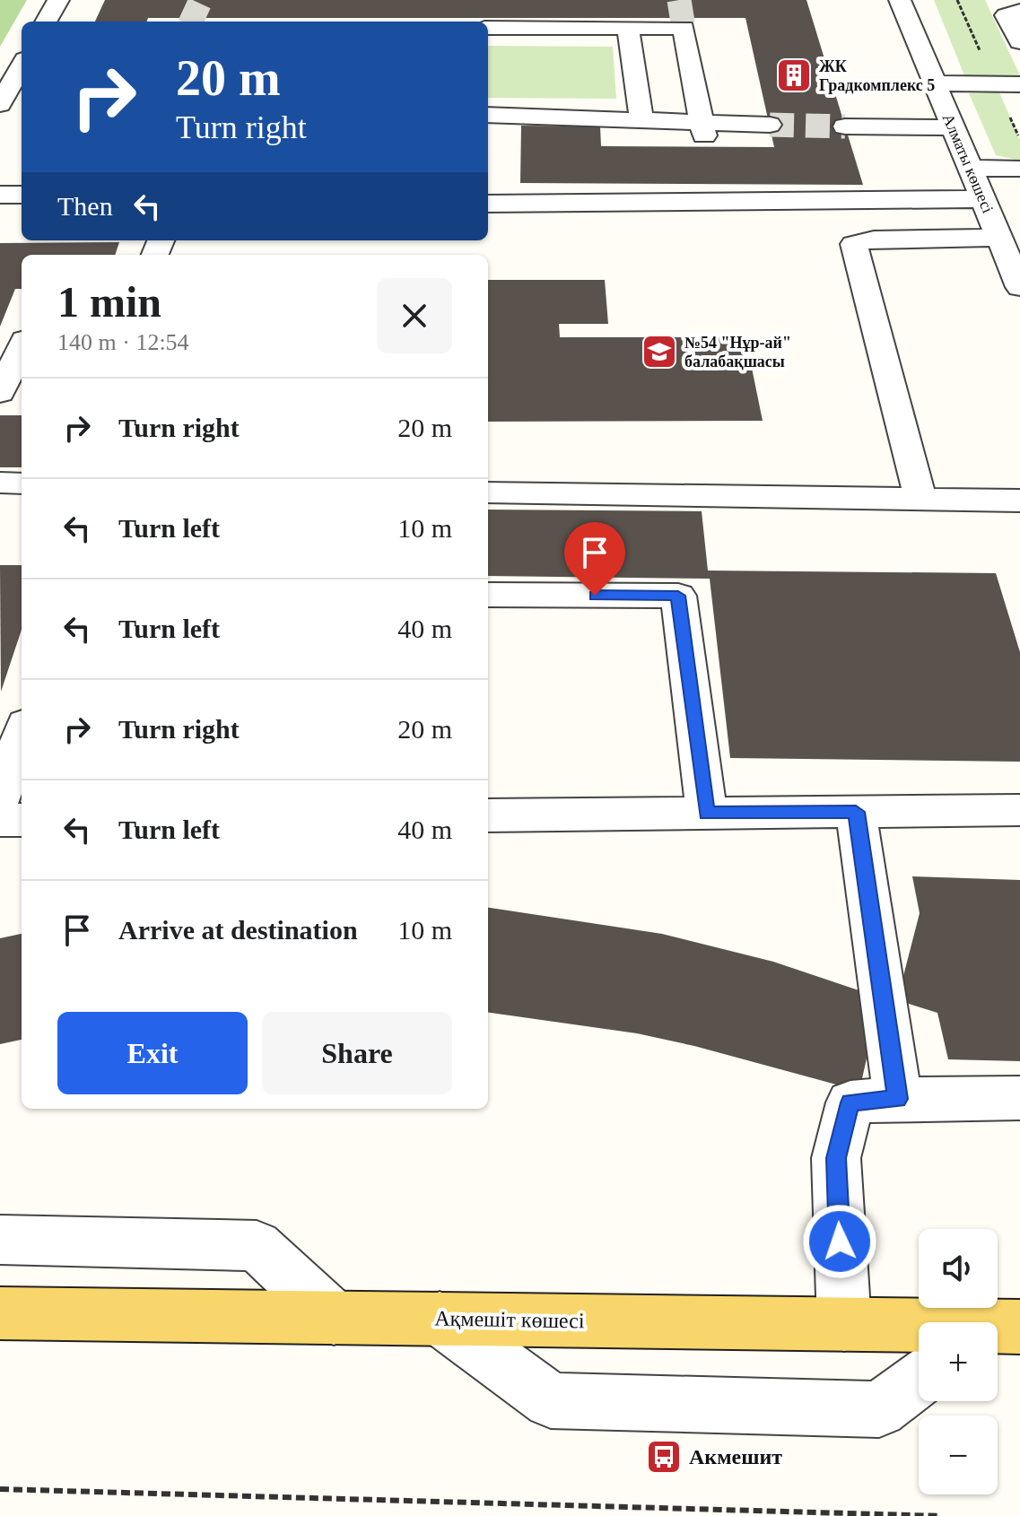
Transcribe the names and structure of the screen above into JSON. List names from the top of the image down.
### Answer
{
  "streets": {
    "main road": ["Ақмешіт көшесі"],
    "street": ["Алматы көшесі"]
  },
  "places": {
    "building": ["ЖК Градкомплекс 5"],
    "school or university": ["№54 \"Нұр-ай\" балабақшасы"],
    "bus stop": ["Акмешит"]
  },
  "page": {
    "turn": ["20 m", "Turn right"],
    "then": "Then",
    "heading": ["1 min", "140 m · 12:54"],
    "list": [
      {
        "name": "Turn right",
        "value": "20 m"
      },
      {
        "name": "Turn left",
        "value": "10 m"
      },
      {
        "name": "Turn left",
        "value": "40 m"
      },
      {
        "name": "Turn right",
        "value": "20 m"
      },
      {
        "name": "Turn left",
        "value": "40 m"
      },
      {
        "name": "Arrive at destination",
        "value": "10 m"
      }
    ],
    "buttons": ["Exit", "Share"],
    "map_buttons": ["+", "−"]
  }
}
